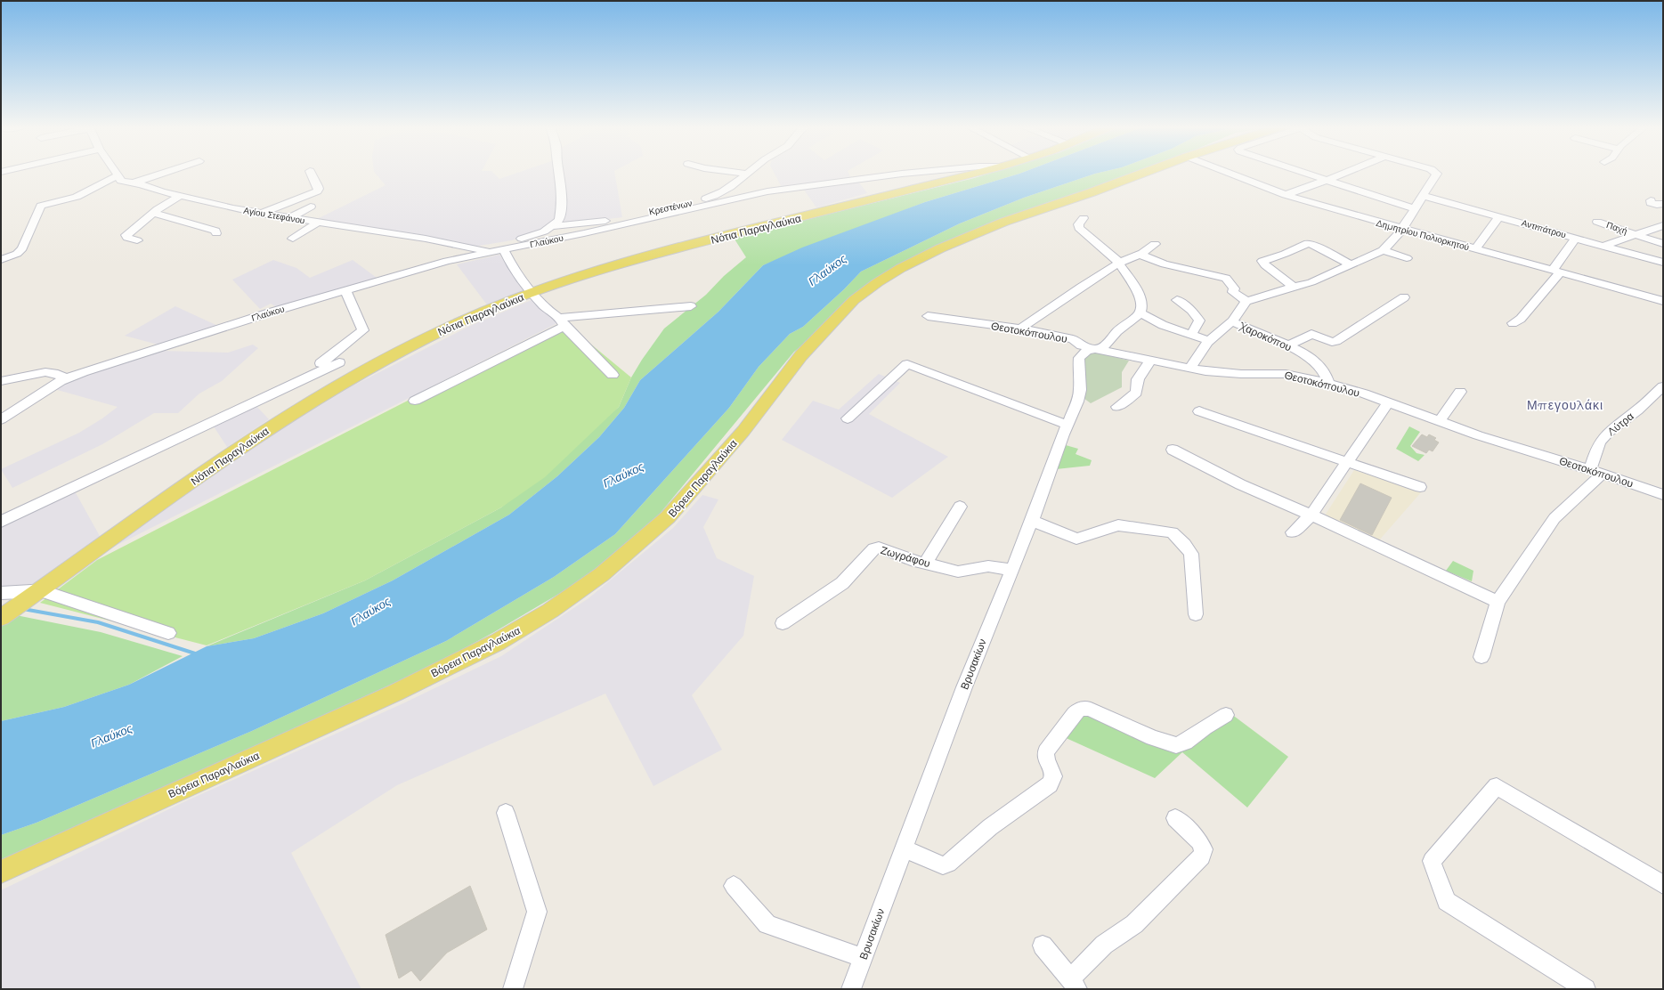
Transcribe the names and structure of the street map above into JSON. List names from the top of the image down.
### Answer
{
  "streets": {
    "main road": ["Νότια Παραγλαύκια", "Βόρεια Παραγλαύκια"],
    "street": [
      "Κρεστένων",
      "Αγίου Στεφάνου",
      "Παχή",
      "Αντιπάτρου",
      "Δημητρίου Πολιορκητού",
      "Γλαύκου",
      "Θεοτοκόπουλου",
      "Χαροκόπου",
      "Λύτρα",
      "Ζωγράφου",
      "Βρυσακίων"
    ]
  },
  "crossings": [
    ["Κρεστένων", "Αγίου Στεφάνου"],
    ["Κρεστένων", "Γλαύκου"],
    ["Αγίου Στεφάνου", "Γλαύκου"],
    ["Παχή", "Αντιπάτρου"],
    ["Θεοτοκόπουλου", "Χαροκόπου"],
    ["Θεοτοκόπουλου", "Λύτρα"],
    ["Θεοτοκόπουλου", "Βρυσακίων"],
    ["Ζωγράφου", "Βρυσακίων"]
  ],
  "districts": ["Μπεγουλάκι"],
  "water": ["Γλαύκος"]
}
